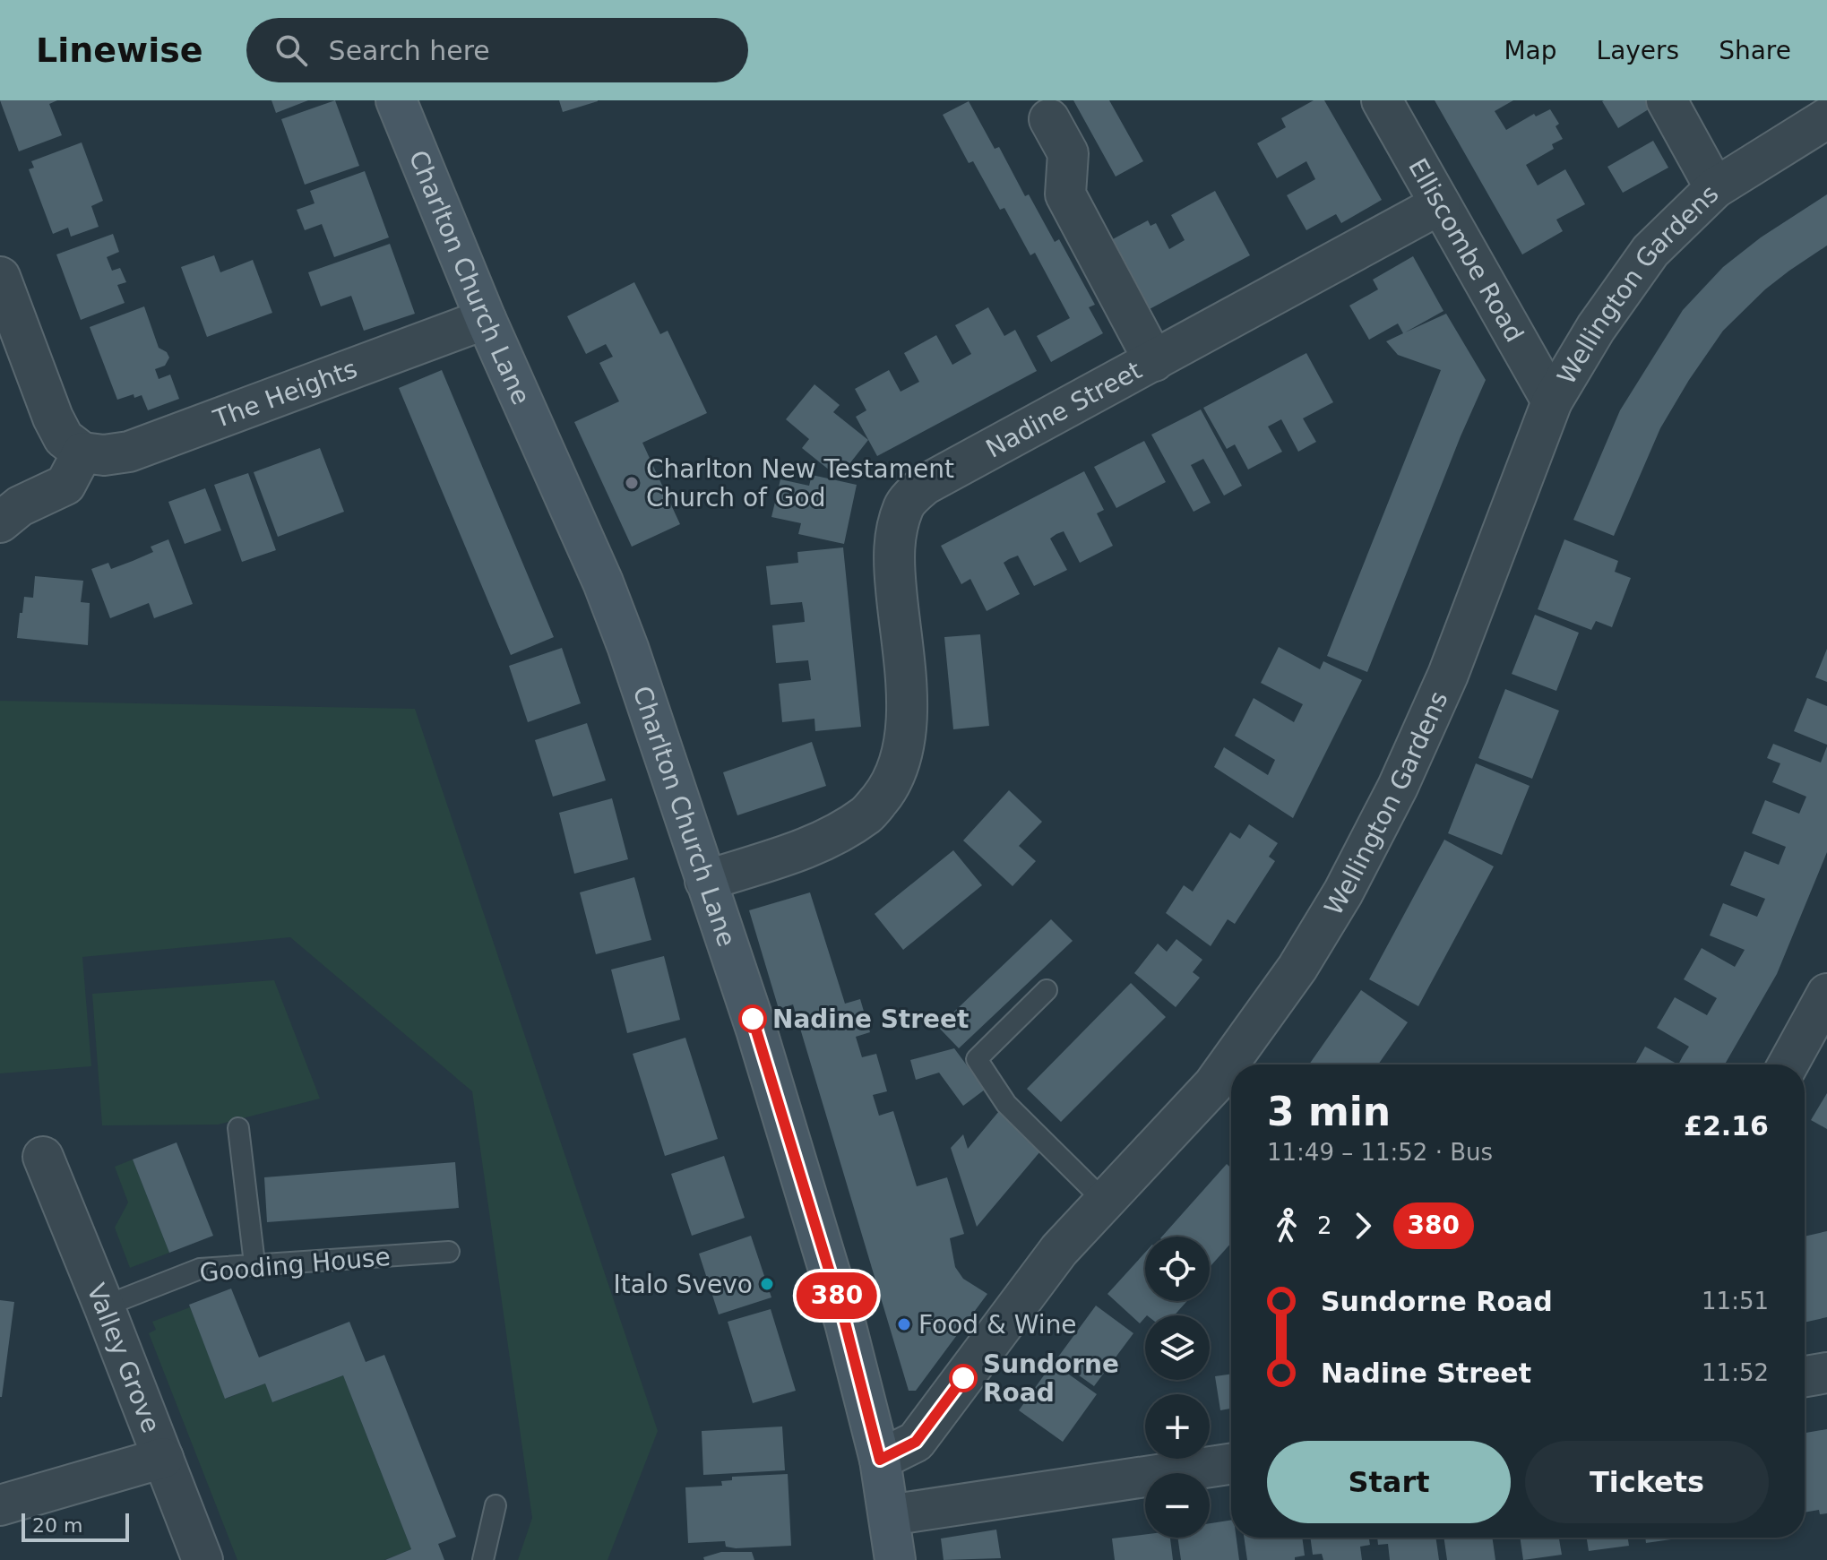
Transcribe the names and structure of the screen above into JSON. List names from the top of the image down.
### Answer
{
  "streets": {
    "street": [
      "Elliscombe Road",
      "Charlton Church Lane",
      "Wellington Gardens",
      "The Heights",
      "Nadine Street",
      "Valley Grove"
    ],
    "lane": ["Gooding House"]
  },
  "crossings": [
    ["Elliscombe Road", "Wellington Gardens"],
    ["Elliscombe Road", "Nadine Street"],
    ["Charlton Church Lane", "Wellington Gardens"],
    ["Charlton Church Lane", "The Heights"],
    ["Charlton Church Lane", "Nadine Street"],
    ["Gooding House", "Valley Grove"]
  ],
  "places": [
    "Charlton New Testament Church of God",
    "Nadine Street",
    "Italo Svevo",
    "Food & Wine",
    "Sundorne Road"
  ],
  "lines": ["bus line 380"],
  "scale_bar": "20 m",
  "page": {
    "header": "Linewise",
    "search": "Search here",
    "nav": ["Map", "Layers", "Share"],
    "on_map": "380",
    "heading": ["3 min", "11:49 – 11:52 · Bus", "£2.16"],
    "legs": ["2", "380"],
    "map_buttons": ["+", "−"],
    "list": [
      {
        "name": "Sundorne Road",
        "value": "11:51"
      },
      {
        "name": "Nadine Street",
        "value": "11:52"
      }
    ],
    "buttons": ["Start", "Tickets"],
    "scale": "20 m"
  }
}
